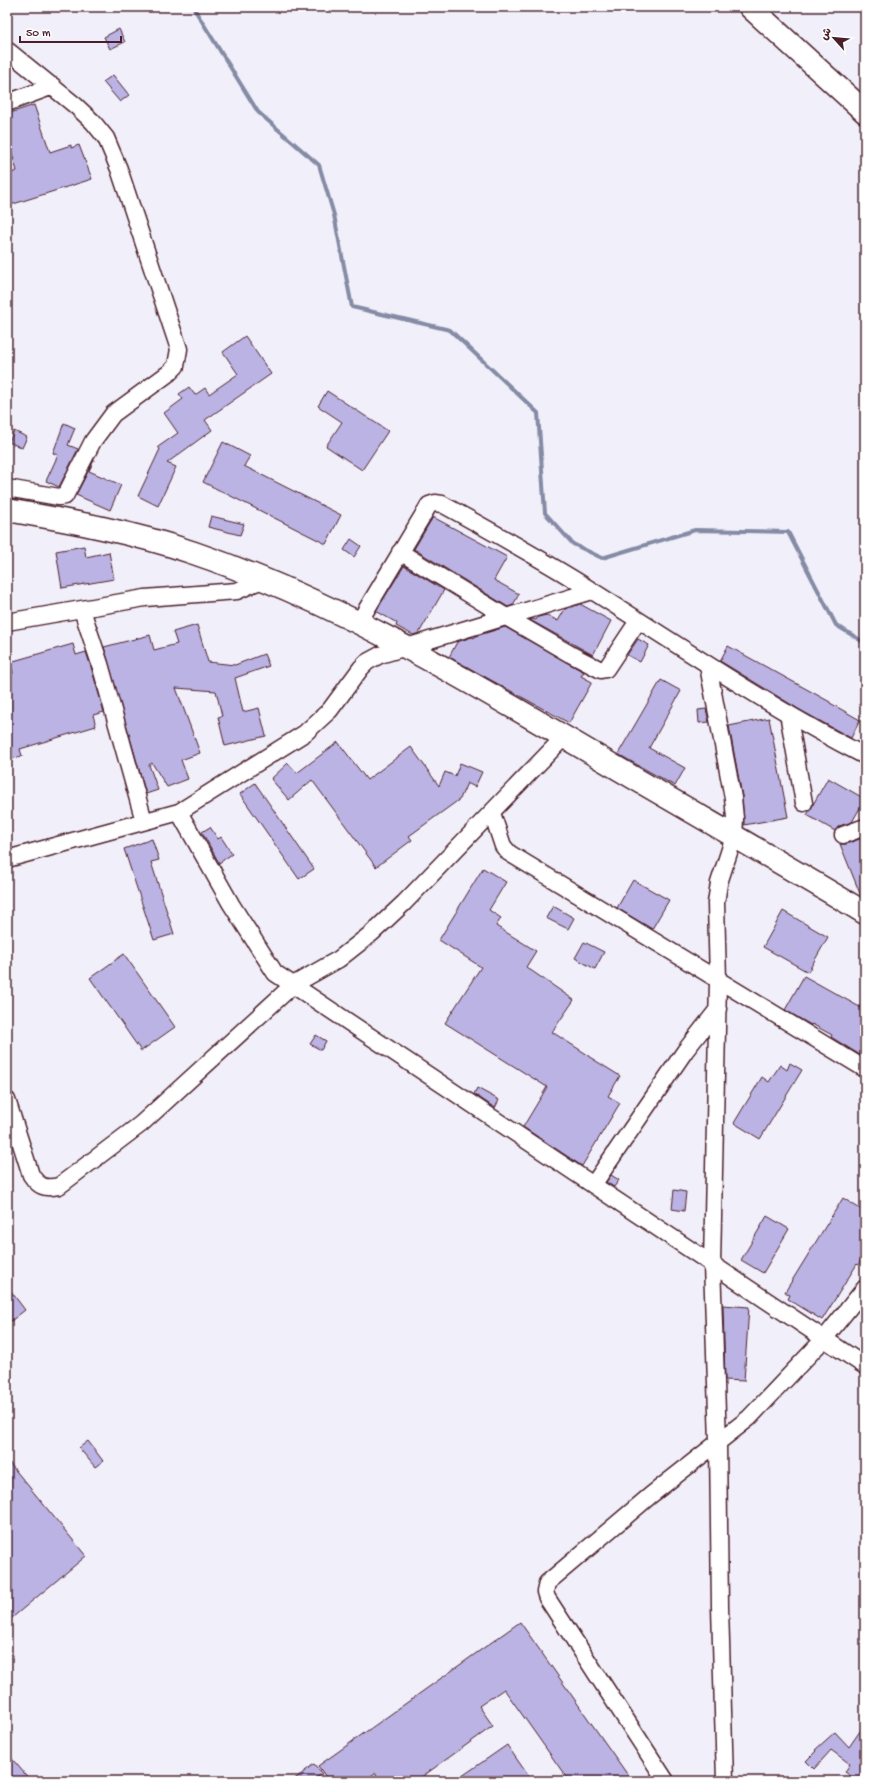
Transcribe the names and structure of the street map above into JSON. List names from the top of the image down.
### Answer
{
  "scale_bar": "50 m",
  "north": "top left"
}
